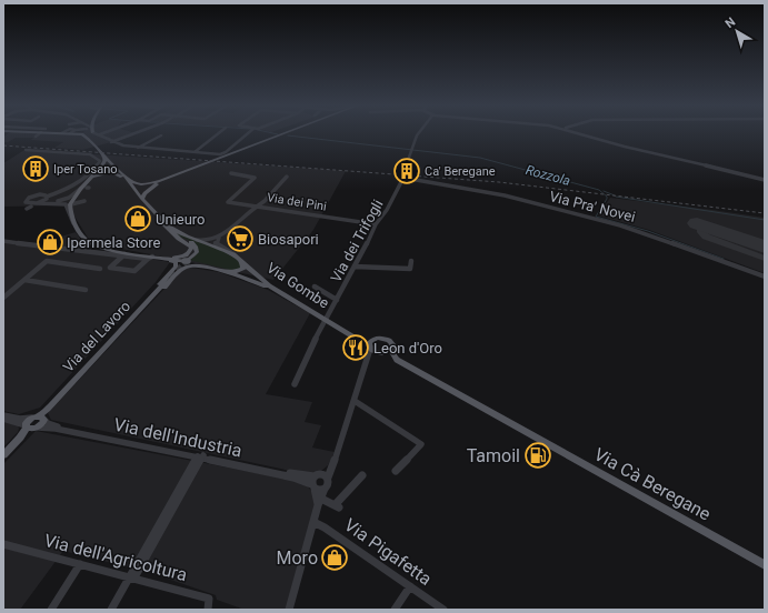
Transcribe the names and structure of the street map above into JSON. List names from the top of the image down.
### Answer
{
  "streets": {
    "main road": ["Via Gombe", "Via del Lavoro", "Via Cà Beregane"],
    "street": [
      "Via dei Pini",
      "Via Pra' Novei",
      "Via dei Trifogli",
      "Via dell'Industria",
      "Via Pigafetta",
      "Via dell'Agricoltura"
    ]
  },
  "crossings": [
    ["Via dei Pini", "Via dei Trifogli"],
    ["Via Pra' Novei", "Via dei Trifogli"],
    ["Via dei Trifogli", "Via Gombe"],
    ["Via del Lavoro", "Via dell'Industria"]
  ],
  "water": ["Rozzola"],
  "places": {
    "building": ["Iper Tosano", "Ca' Beregane"],
    "shop": ["Unieuro", "Ipermela Store", "Moro"],
    "supermarket": ["Biosapori"],
    "restaurant": ["Leon d'Oro"],
    "fuel station": ["Tamoil"]
  },
  "north": "top left"
}
